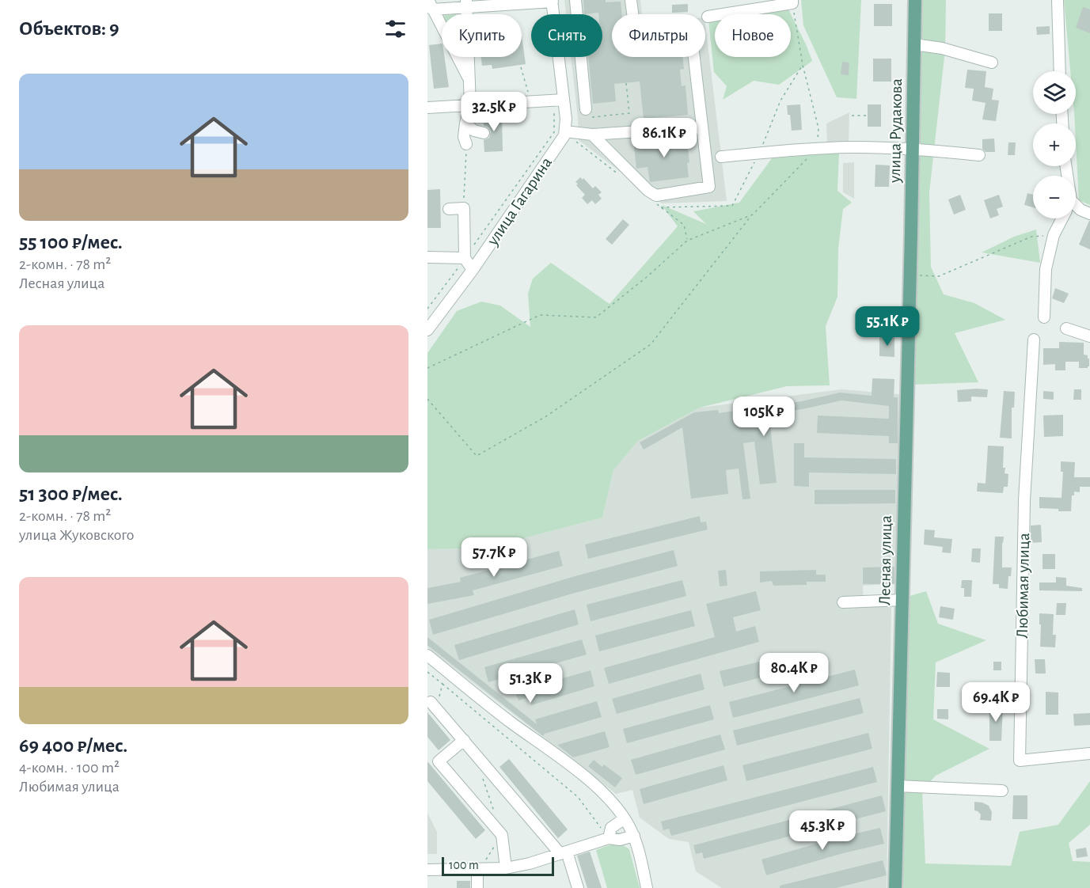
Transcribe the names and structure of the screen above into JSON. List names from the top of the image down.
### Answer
{
  "streets": {
    "main road": ["улица Рудакова", "Лесная улица"],
    "street": ["улица Гагарина", "Любимая улица"]
  },
  "crossings": [
    ["улица Рудакова", "Лесная улица"]
  ],
  "scale_bar": "100 m",
  "page": {
    "heading": "Объектов: 9",
    "chip": [
      "Купить",
      "Снять",
      "Фильтры",
      "Новое"
    ],
    "list": [
      {
        "name": "55 100 ₽/мес.",
        "note": "2-комн. · 78 m² · Лесная улица"
      },
      {
        "name": "51 300 ₽/мес.",
        "note": "2-комн. · 78 m² · улица Жуковского"
      },
      {
        "name": "69 400 ₽/мес.",
        "note": "4-комн. · 100 m² · Любимая улица"
      }
    ],
    "map_buttons": ["+", "−"],
    "price": [
      "32.5K ₽",
      "86.1K ₽",
      "55.1K ₽",
      "105K ₽",
      "57.7K ₽",
      "80.4K ₽",
      "51.3K ₽",
      "69.4K ₽",
      "45.3K ₽"
    ],
    "scale": "100 m"
  }
}
